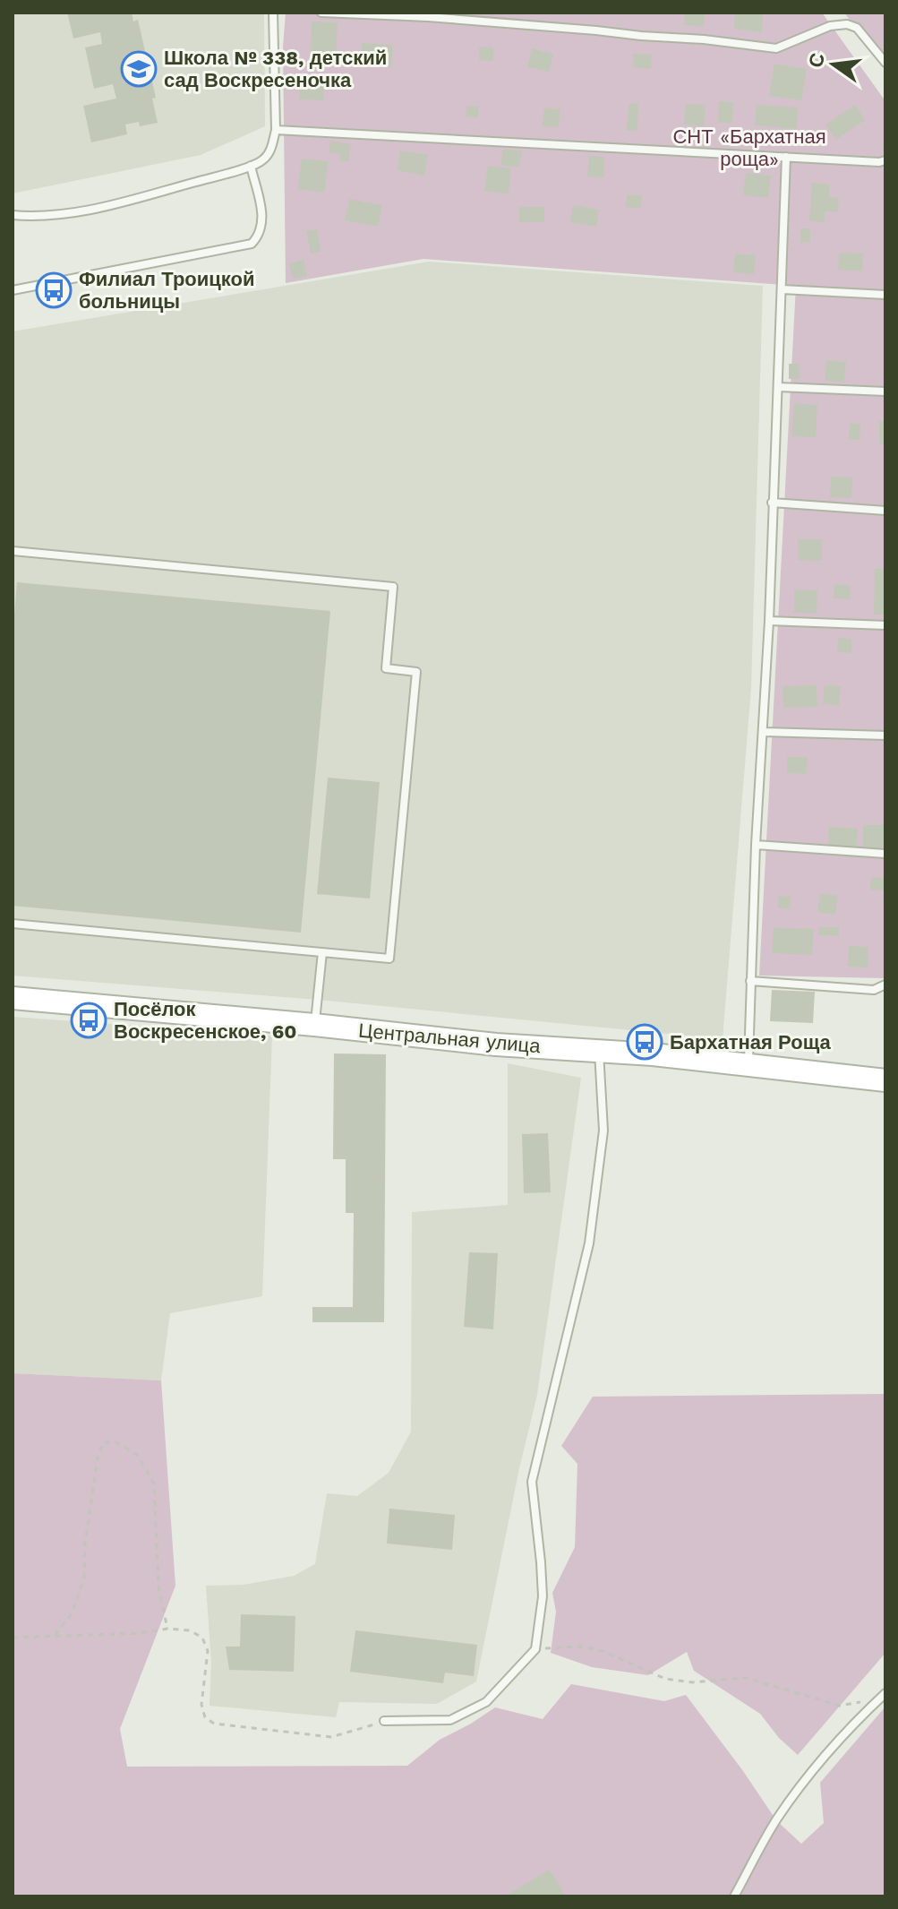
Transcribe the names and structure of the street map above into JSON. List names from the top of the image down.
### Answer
{
  "streets": {
    "main road": ["Центральная улица"]
  },
  "parks": ["СНТ «Бархатная роща»"],
  "places": {
    "school or university": ["Школа № 338, детский сад Воскресеночка"],
    "bus stop": ["Филиал Троицкой больницы", "Посёлок Воскресенское, 60", "Бархатная Роща"]
  },
  "north": "left"
}
